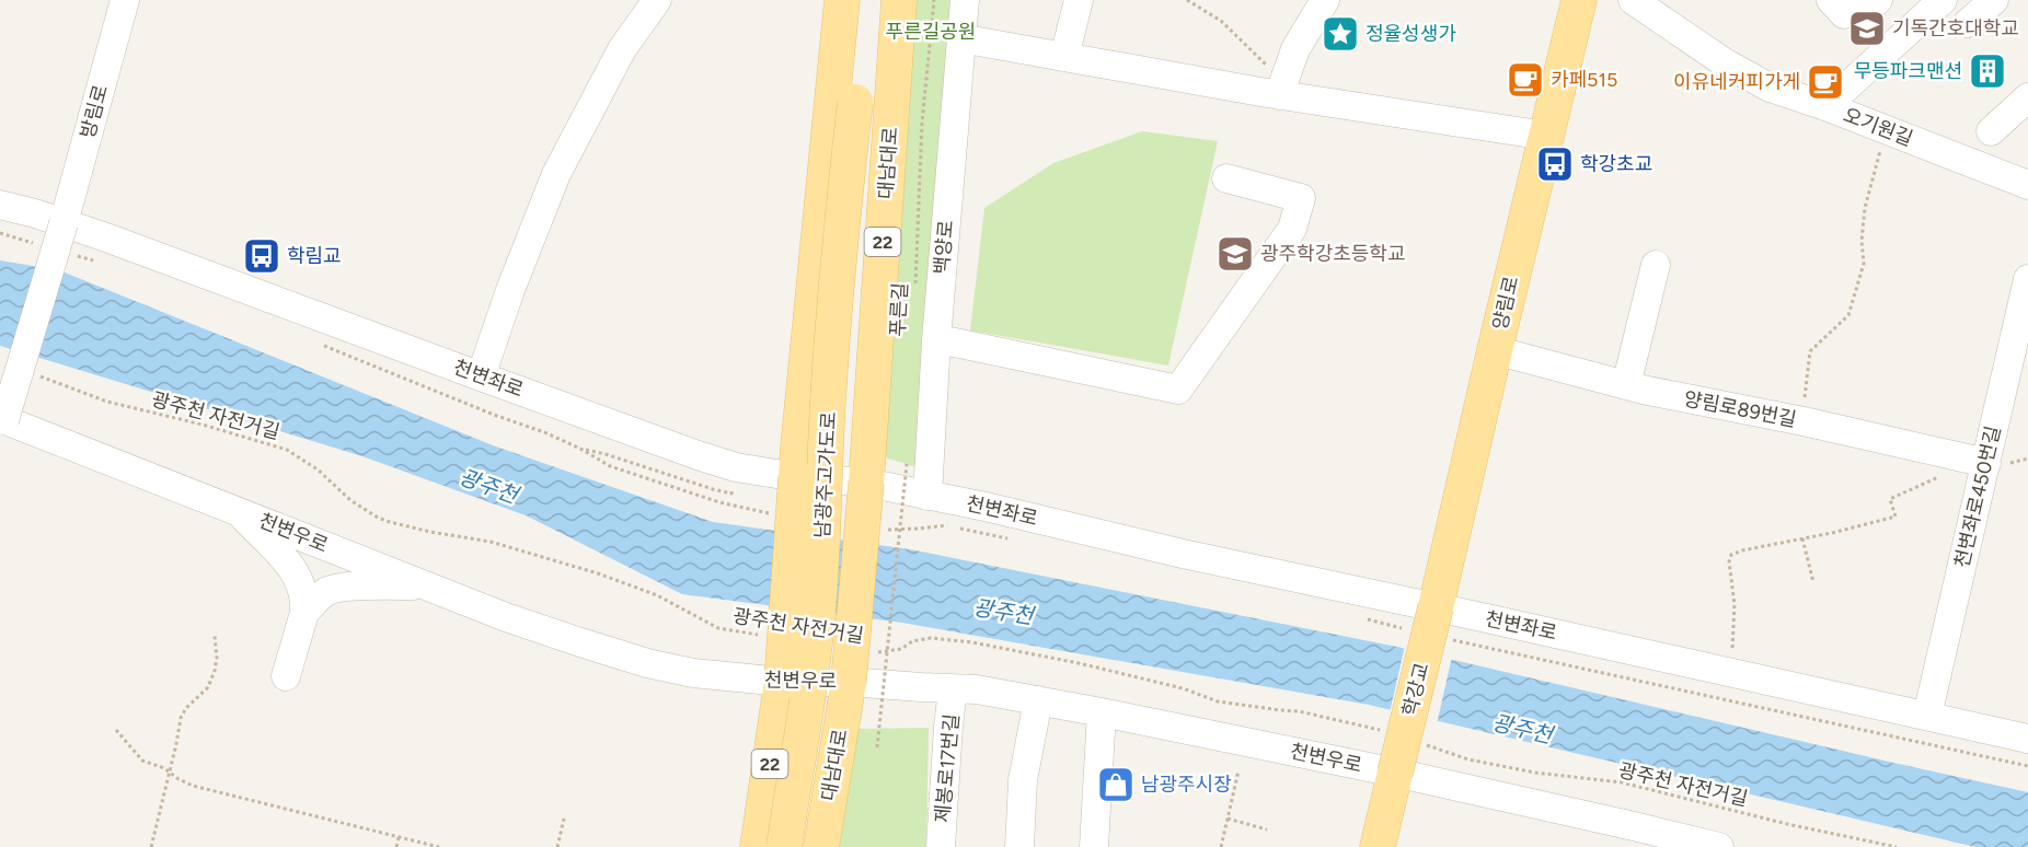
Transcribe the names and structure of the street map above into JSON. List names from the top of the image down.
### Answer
{
  "streets": {
    "main road": [
      "대남대로",
      "22",
      "양림로",
      "남광주고가도로",
      "학강교"
    ],
    "street": [
      "방림로",
      "오기원길",
      "백양로",
      "천변좌로",
      "양림로89번길",
      "천변좌로450번길",
      "천변우로",
      "제봉로17번길"
    ],
    "path": ["푸른길", "광주천 자전거길"]
  },
  "crossings": [
    ["방림로", "천변좌로"],
    ["방림로", "천변우로"],
    ["대남대로", "22"],
    ["대남대로", "천변좌로"],
    ["대남대로", "남광주고가도로"],
    ["대남대로", "천변우로"],
    ["22", "천변좌로"],
    ["22", "천변우로"],
    ["백양로", "천변좌로"],
    ["양림로", "천변좌로"],
    ["양림로", "양림로89번길"],
    ["양림로", "학강교"],
    ["천변좌로", "천변좌로450번길"],
    ["천변좌로", "학강교"],
    ["양림로89번길", "천변좌로450번길"],
    ["천변우로", "학강교"],
    ["천변우로", "제봉로17번길"]
  ],
  "water": ["광주천"],
  "parks": ["푸른길공원"],
  "places": {
    "school or university": ["기독간호대학교", "광주학강초등학교"],
    "place": ["정율성생가"],
    "building": ["무등파크맨션"],
    "cafe": ["카페515", "이유네커피가게"],
    "bus stop": ["학강초교", "학림교"],
    "shop": ["남광주시장"]
  }
}
